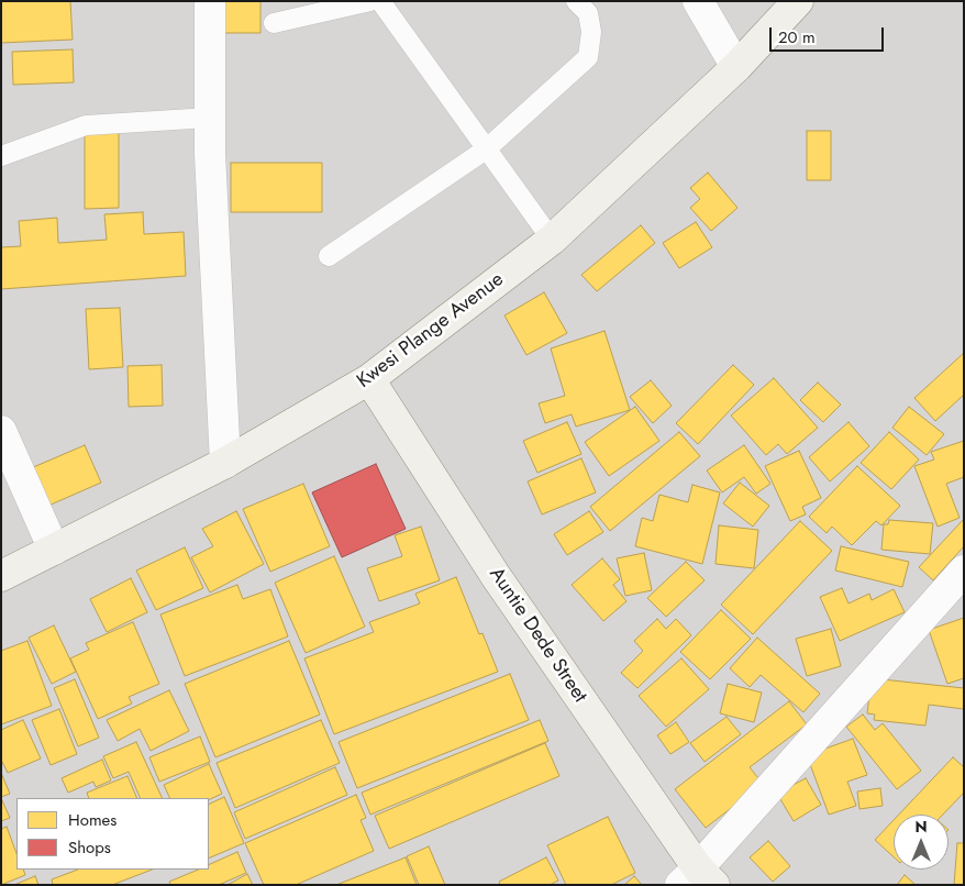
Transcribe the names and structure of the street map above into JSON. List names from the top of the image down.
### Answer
{
  "streets": {
    "street": ["Kwesi Plange Avenue", "Auntie Dede Street"]
  },
  "crossings": [
    ["Kwesi Plange Avenue", "Auntie Dede Street"]
  ],
  "legend": ["Homes", "Shops"],
  "scale_bar": "20 m",
  "north": "top"
}
